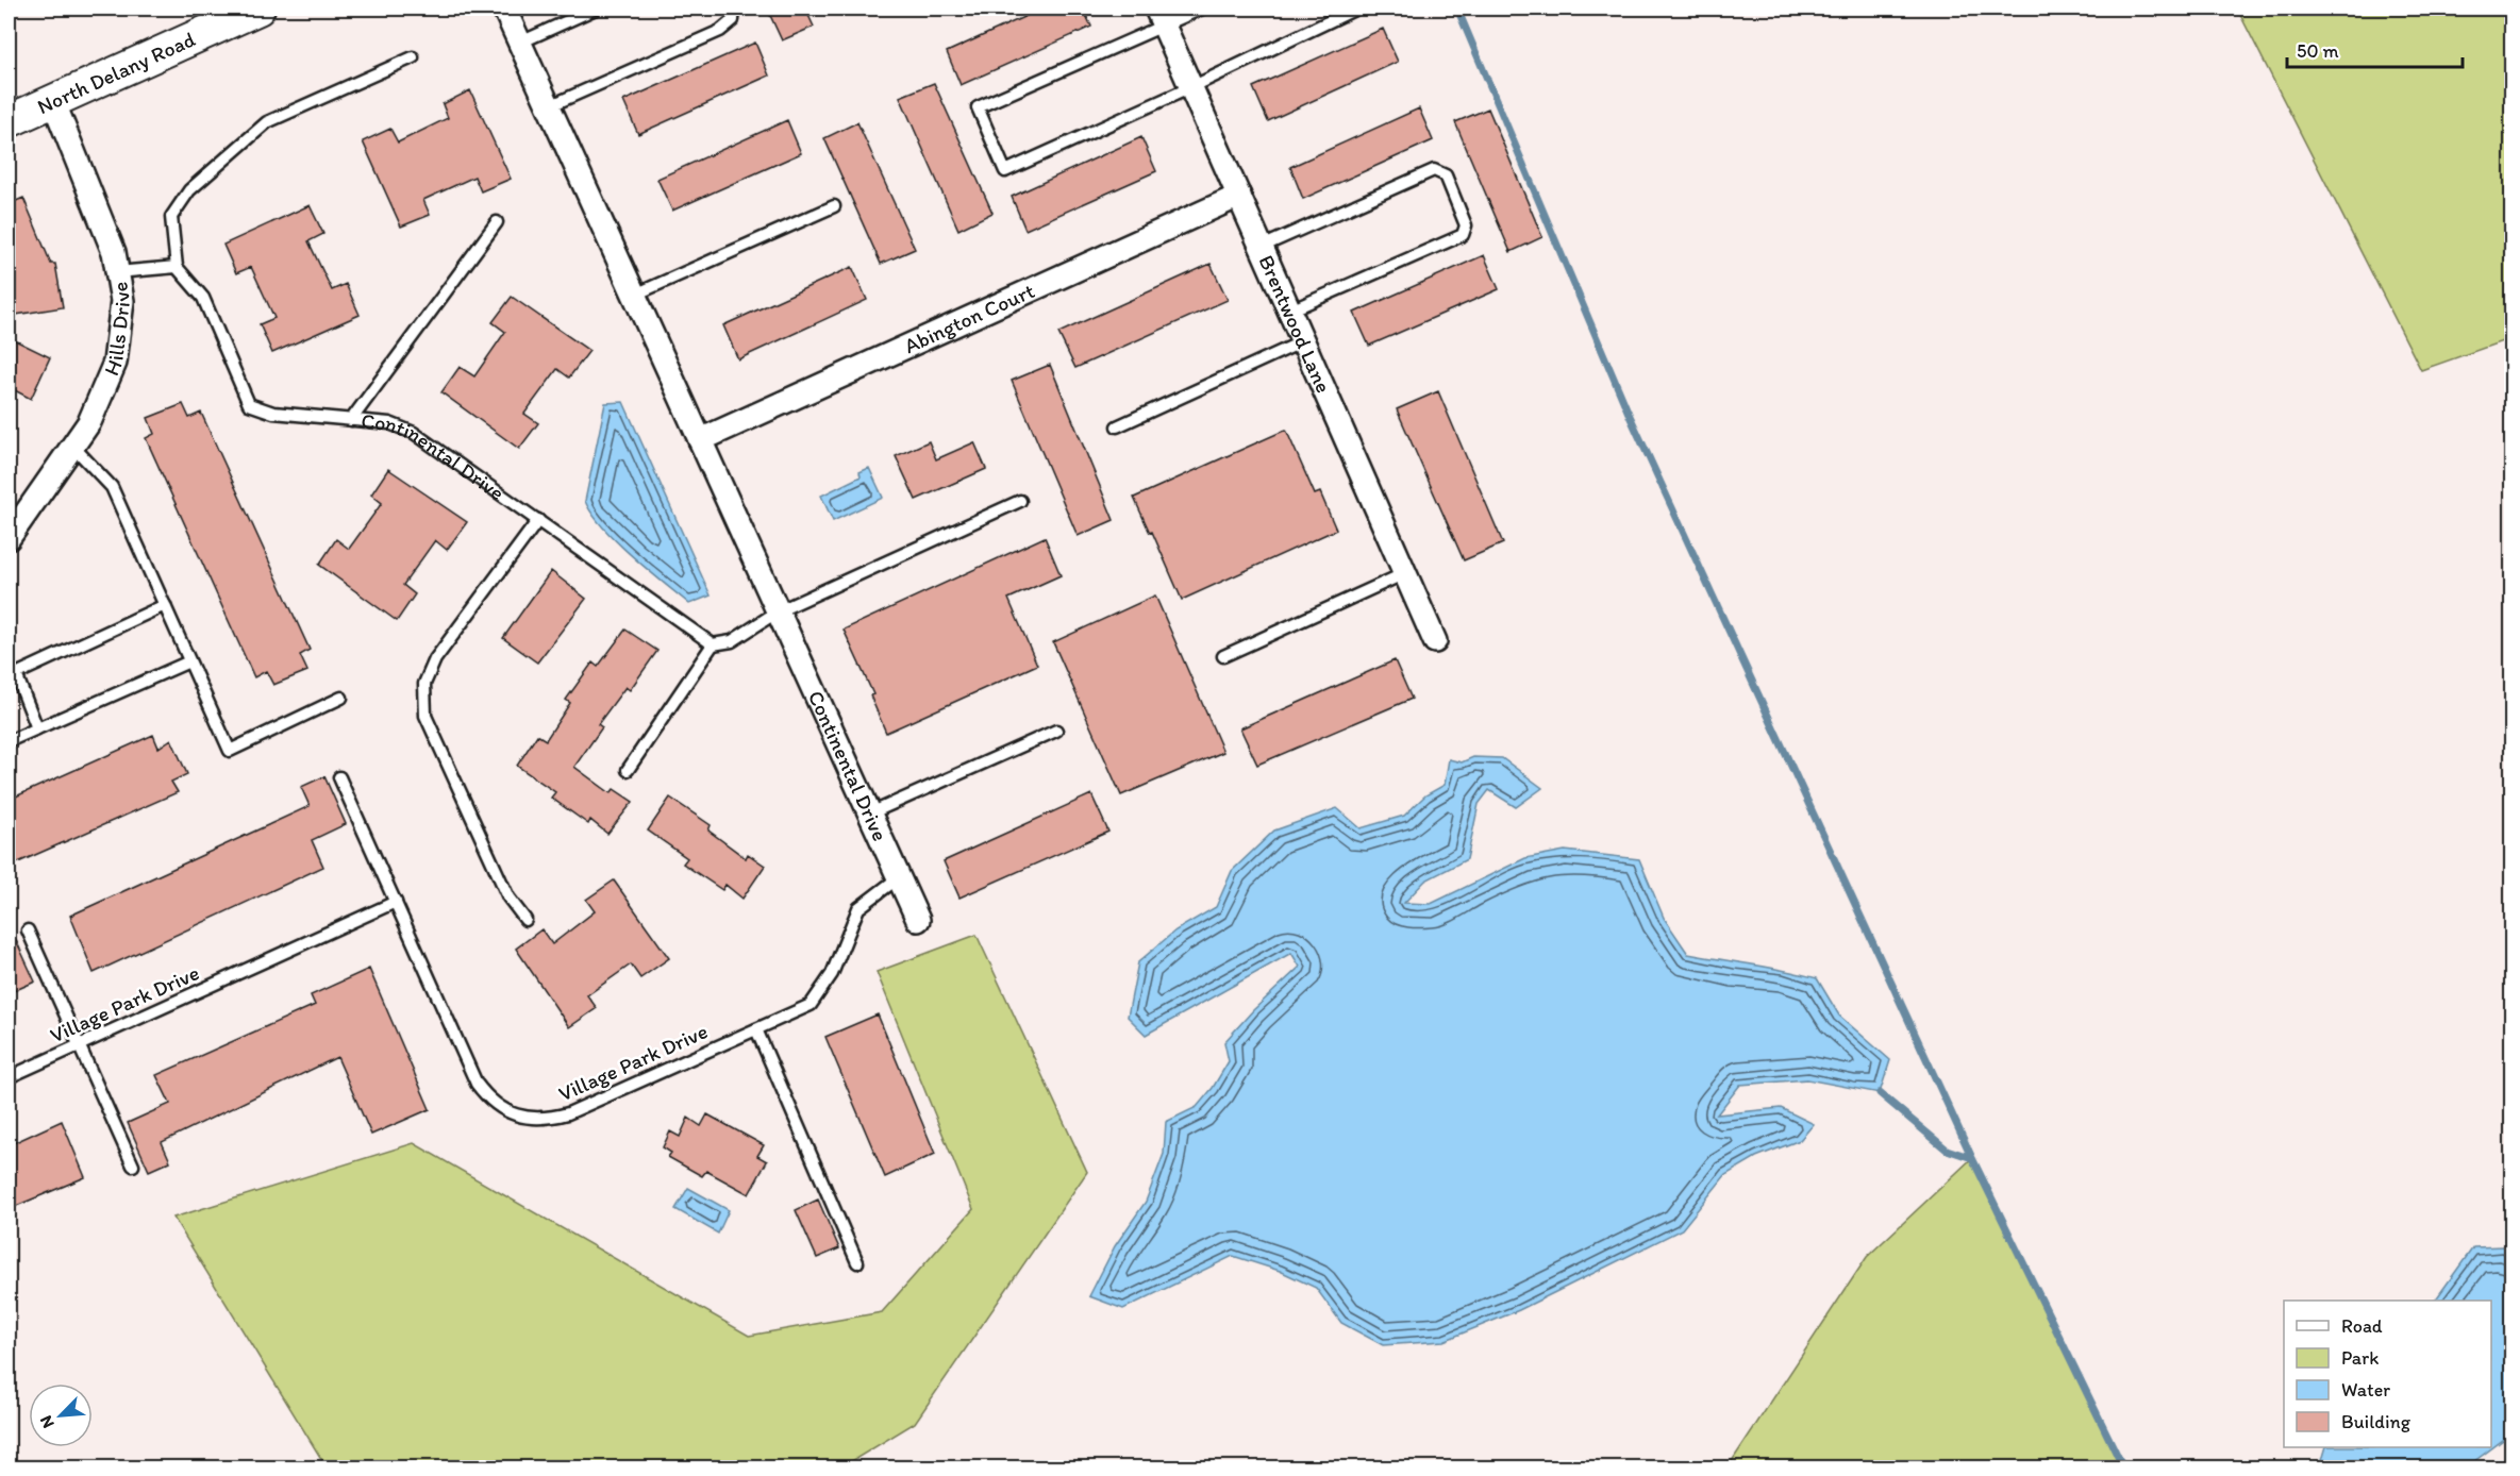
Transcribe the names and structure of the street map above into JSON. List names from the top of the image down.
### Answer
{
  "streets": {
    "street": [
      "North Delany Road",
      "Abington Court",
      "Brentwood Lane",
      "Hills Drive",
      "Continental Drive"
    ],
    "lane": ["Village Park Drive"]
  },
  "crossings": [
    ["North Delany Road", "Hills Drive"],
    ["Abington Court", "Brentwood Lane"],
    ["Abington Court", "Continental Drive"],
    ["Continental Drive", "Village Park Drive"]
  ],
  "legend": [
    "Road",
    "Park",
    "Water",
    "Building"
  ],
  "scale_bar": "50 m",
  "north": "bottom left"
}
